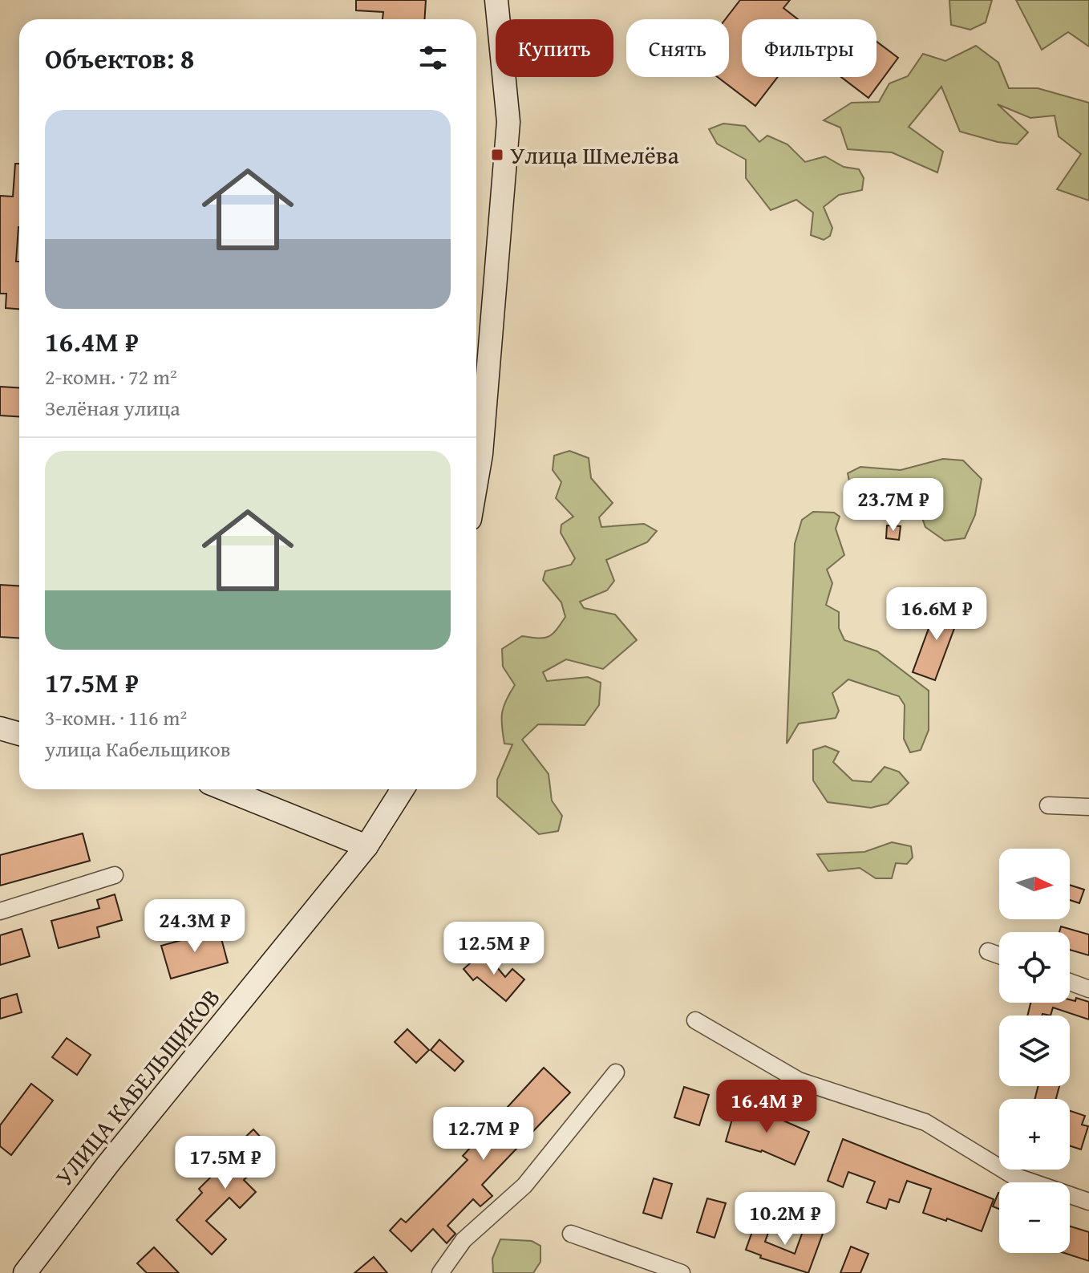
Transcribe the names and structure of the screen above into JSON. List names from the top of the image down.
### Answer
{
  "streets": {
    "main road": ["УЛИЦА КАБЕЛЬЩИКОВ"]
  },
  "places": {
    "transit": ["Улица Шмелёва"]
  },
  "north": "right",
  "page": {
    "chip": ["Купить", "Снять", "Фильтры"],
    "heading": "Объектов: 8",
    "list": [
      {
        "name": "16.4M ₽",
        "note": "2-комн. · 72 m² · Зелёная улица"
      },
      {
        "name": "17.5M ₽",
        "note": "3-комн. · 116 m² · улица Кабельщиков"
      }
    ],
    "price": [
      "23.7M ₽",
      "16.6M ₽",
      "24.3M ₽",
      "12.5M ₽",
      "16.4M ₽",
      "12.7M ₽",
      "17.5M ₽",
      "10.2M ₽"
    ],
    "map_buttons": ["+", "−"]
  }
}
